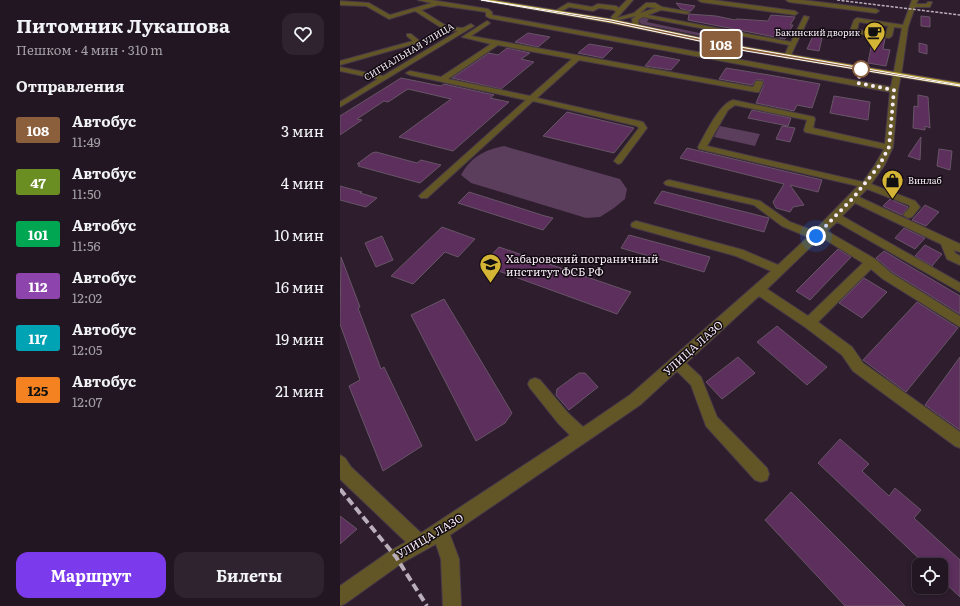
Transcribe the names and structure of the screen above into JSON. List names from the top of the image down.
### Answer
{
  "streets": {
    "street": ["СИГНАЛЬНАЯ УЛИЦА", "УЛИЦА ЛАЗО"]
  },
  "places": {
    "cafe": ["Бакинский дворик"],
    "shop": ["Винлаб"],
    "school or university": ["Хабаровский пограничный институт ФСБ РФ"]
  },
  "lines": ["bus line 108"],
  "page": {
    "heading": [
      ["Питомник Лукашова", "Пешком · 4 мин · 310 m"],
      "Отправления"
    ],
    "on_map": "108",
    "list": [
      {
        "mark": "108",
        "name": "Автобус",
        "note": "11:49",
        "value": "3 мин"
      },
      {
        "mark": "47",
        "name": "Автобус",
        "note": "11:50",
        "value": "4 мин"
      },
      {
        "mark": "101",
        "name": "Автобус",
        "note": "11:56",
        "value": "10 мин"
      },
      {
        "mark": "112",
        "name": "Автобус",
        "note": "12:02",
        "value": "16 мин"
      },
      {
        "mark": "117",
        "name": "Автобус",
        "note": "12:05",
        "value": "19 мин"
      },
      {
        "mark": "125",
        "name": "Автобус",
        "note": "12:07",
        "value": "21 мин"
      }
    ],
    "buttons": ["Маршрут", "Билеты"]
  }
}
